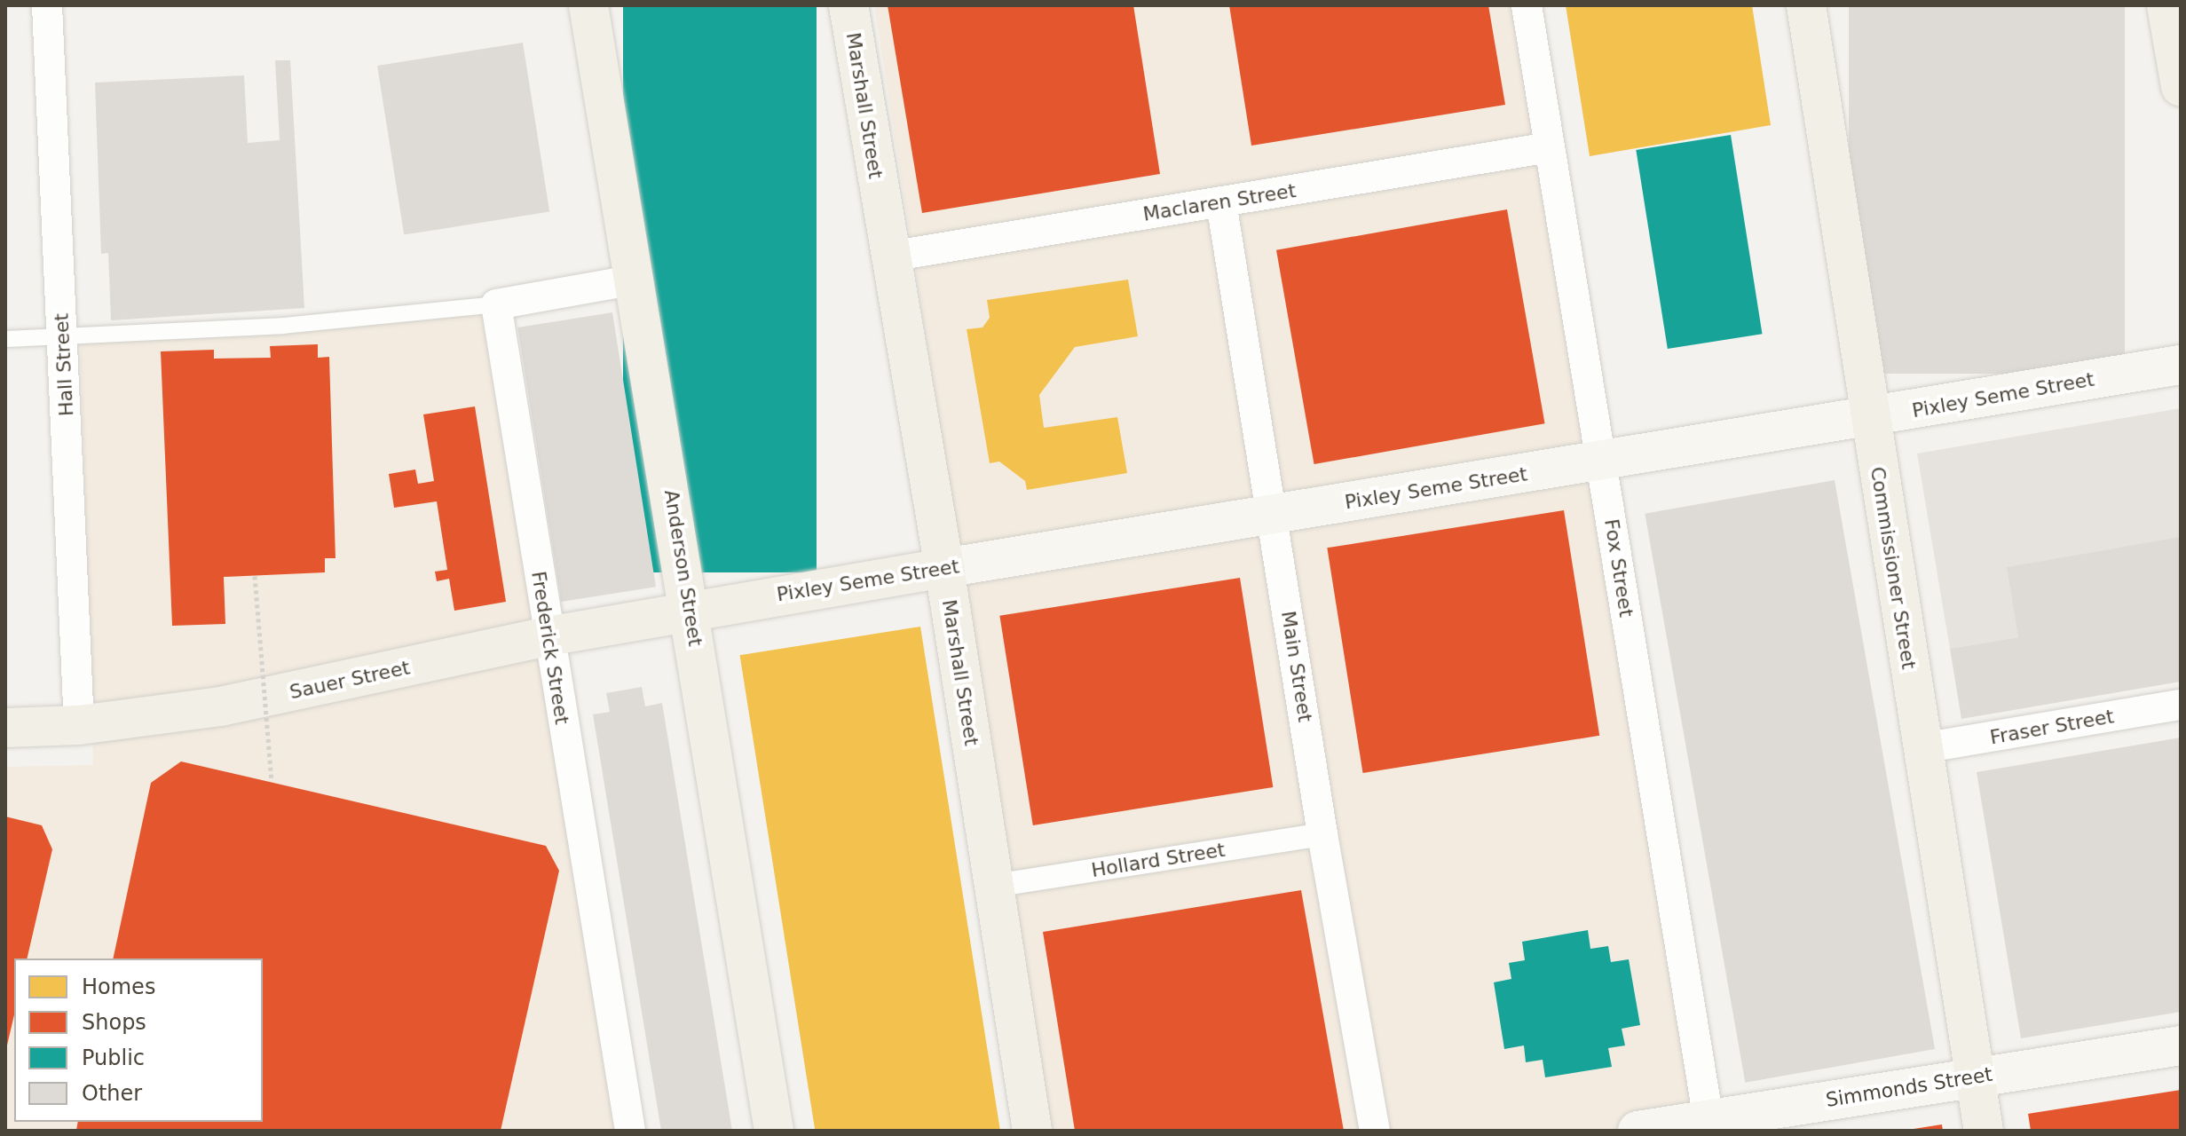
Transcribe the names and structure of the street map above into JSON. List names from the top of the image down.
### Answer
{
  "streets": {
    "main road": [
      "Marshall Street",
      "Pixley Seme Street",
      "Anderson Street",
      "Commissioner Street",
      "Sauer Street",
      "Simmonds Street"
    ],
    "street": [
      "Maclaren Street",
      "Hall Street",
      "Fox Street",
      "Frederick Street",
      "Main Street",
      "Fraser Street",
      "Hollard Street"
    ]
  },
  "crossings": [
    ["Marshall Street", "Maclaren Street"],
    ["Marshall Street", "Pixley Seme Street"],
    ["Marshall Street", "Hollard Street"],
    ["Maclaren Street", "Fox Street"],
    ["Maclaren Street", "Main Street"],
    ["Hall Street", "Sauer Street"],
    ["Pixley Seme Street", "Anderson Street"],
    ["Pixley Seme Street", "Fox Street"],
    ["Pixley Seme Street", "Commissioner Street"],
    ["Pixley Seme Street", "Main Street"],
    ["Pixley Seme Street", "Sauer Street"],
    ["Anderson Street", "Sauer Street"],
    ["Fox Street", "Simmonds Street"],
    ["Commissioner Street", "Fraser Street"],
    ["Commissioner Street", "Simmonds Street"],
    ["Frederick Street", "Sauer Street"],
    ["Main Street", "Hollard Street"]
  ],
  "legend": [
    "Homes",
    "Shops",
    "Public",
    "Other"
  ]
}
